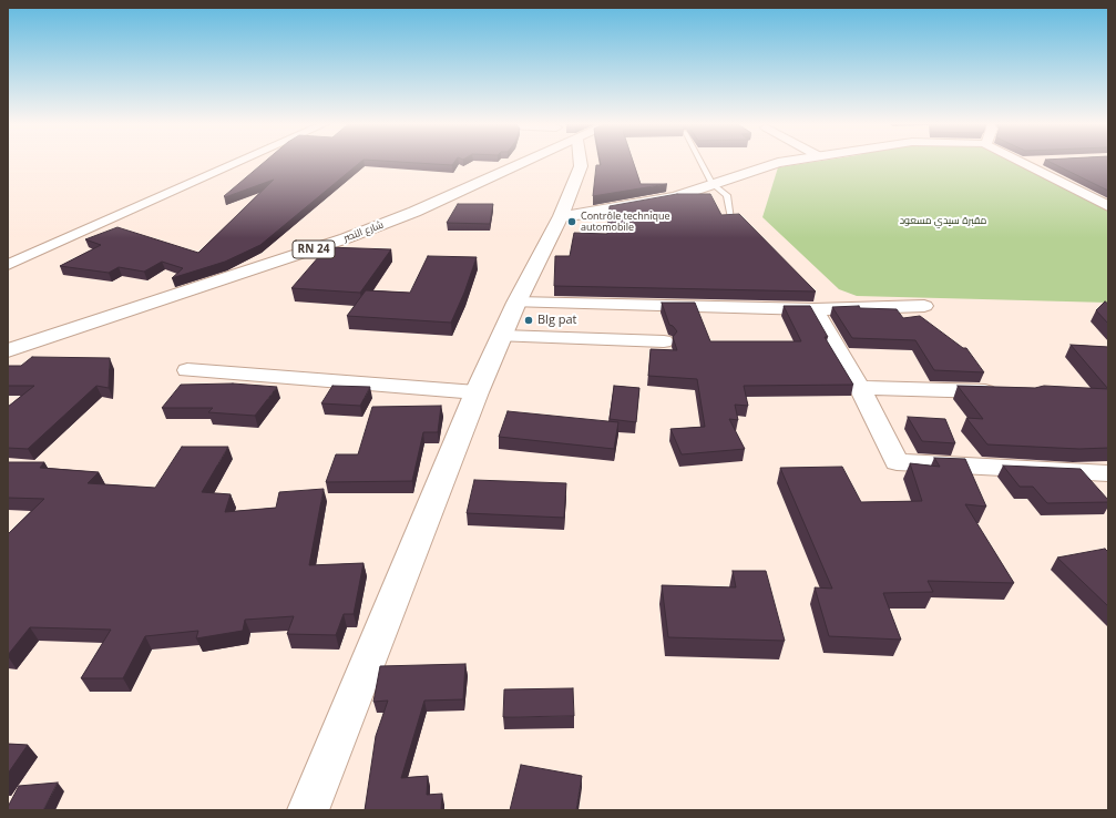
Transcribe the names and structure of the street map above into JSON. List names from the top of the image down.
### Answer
{
  "streets": {
    "street": ["شارع النصر", "RN 24"]
  },
  "parks": ["مقبرة سيدي مسعود"],
  "places": ["Contrôle technique automobile", "Blg pat"]
}
